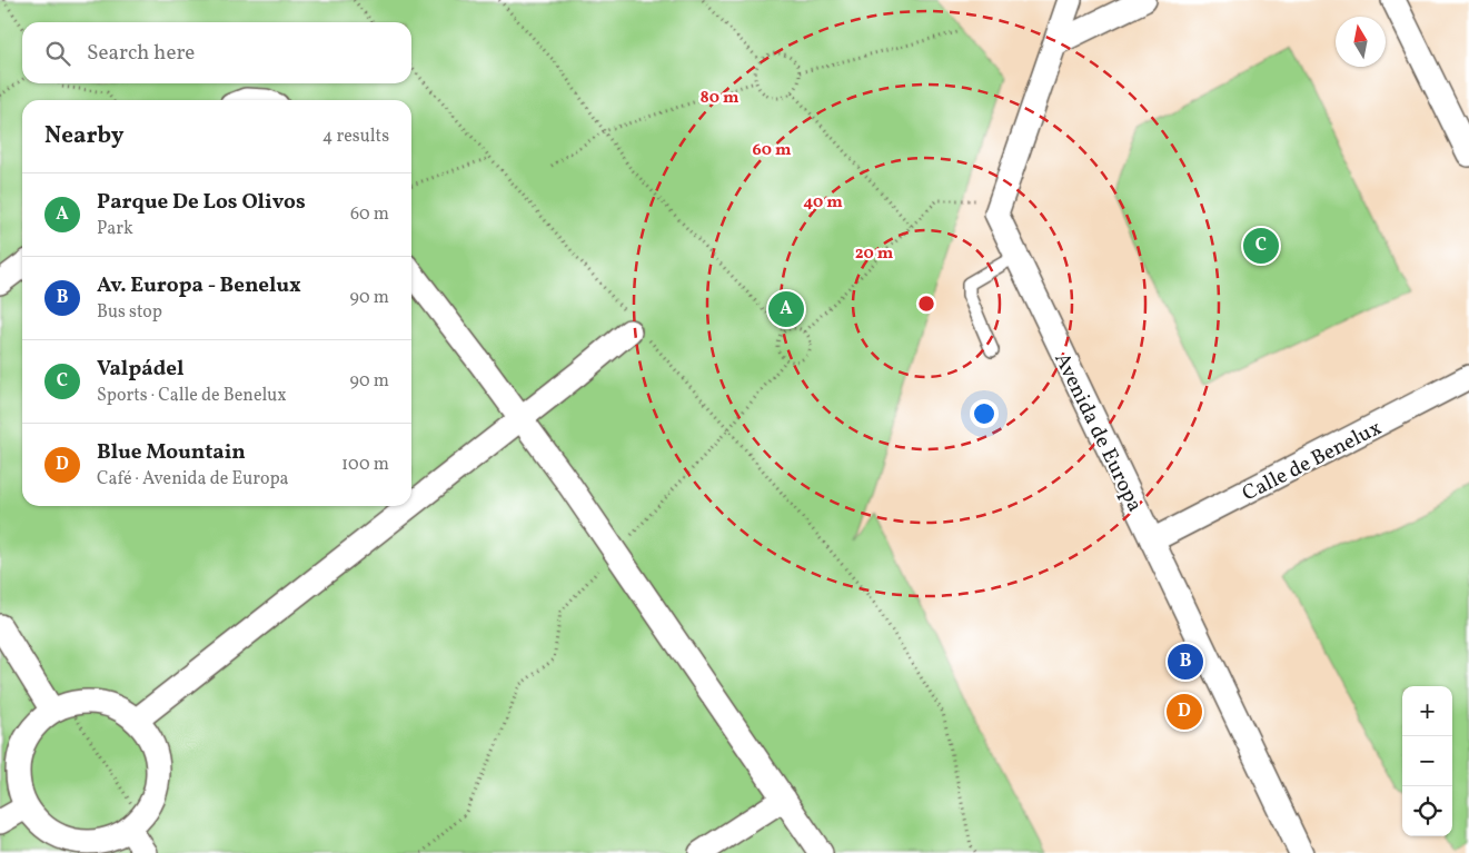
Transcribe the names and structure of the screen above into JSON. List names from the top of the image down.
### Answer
{
  "streets": {
    "street": ["Avenida de Europa", "Calle de Benelux"]
  },
  "crossings": [
    ["Avenida de Europa", "Calle de Benelux"]
  ],
  "north": "top",
  "page": {
    "search": "Search here",
    "heading": ["Nearby", "4 results"],
    "list": [
      {
        "mark": "A",
        "name": "Parque De Los Olivos",
        "note": "Park",
        "value": "60 m"
      },
      {
        "mark": "B",
        "name": "Av. Europa - Benelux",
        "note": "Bus stop",
        "value": "90 m"
      },
      {
        "mark": "C",
        "name": "Valpádel",
        "note": "Sports · Calle de Benelux",
        "value": "90 m"
      },
      {
        "mark": "D",
        "name": "Blue Mountain",
        "note": "Café · Avenida de Europa",
        "value": "100 m"
      }
    ],
    "pins": [
      "C",
      "A",
      "B",
      "D"
    ],
    "map_buttons": ["+", "−"]
  },
  "rings": [
    "80 m",
    "60 m",
    "40 m",
    "20 m"
  ]
}
